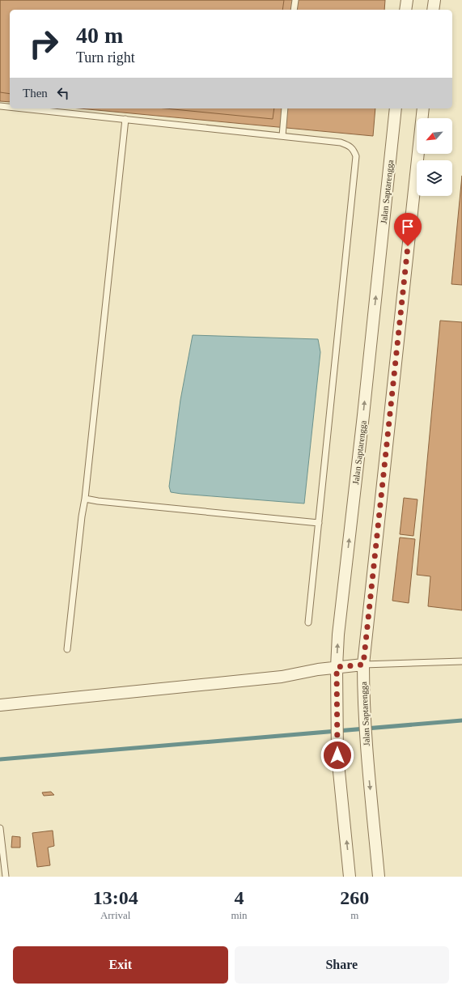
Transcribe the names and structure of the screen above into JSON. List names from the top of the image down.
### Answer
{
  "streets": {
    "street": ["Jalan Saptarengga"]
  },
  "north": "bottom left",
  "page": {
    "turn": ["40 m", "Turn right"],
    "then": "Then",
    "eta": [
      "13:04",
      "Arrival",
      "4",
      "min",
      "260",
      "m"
    ],
    "buttons": ["Exit", "Share"]
  }
}
